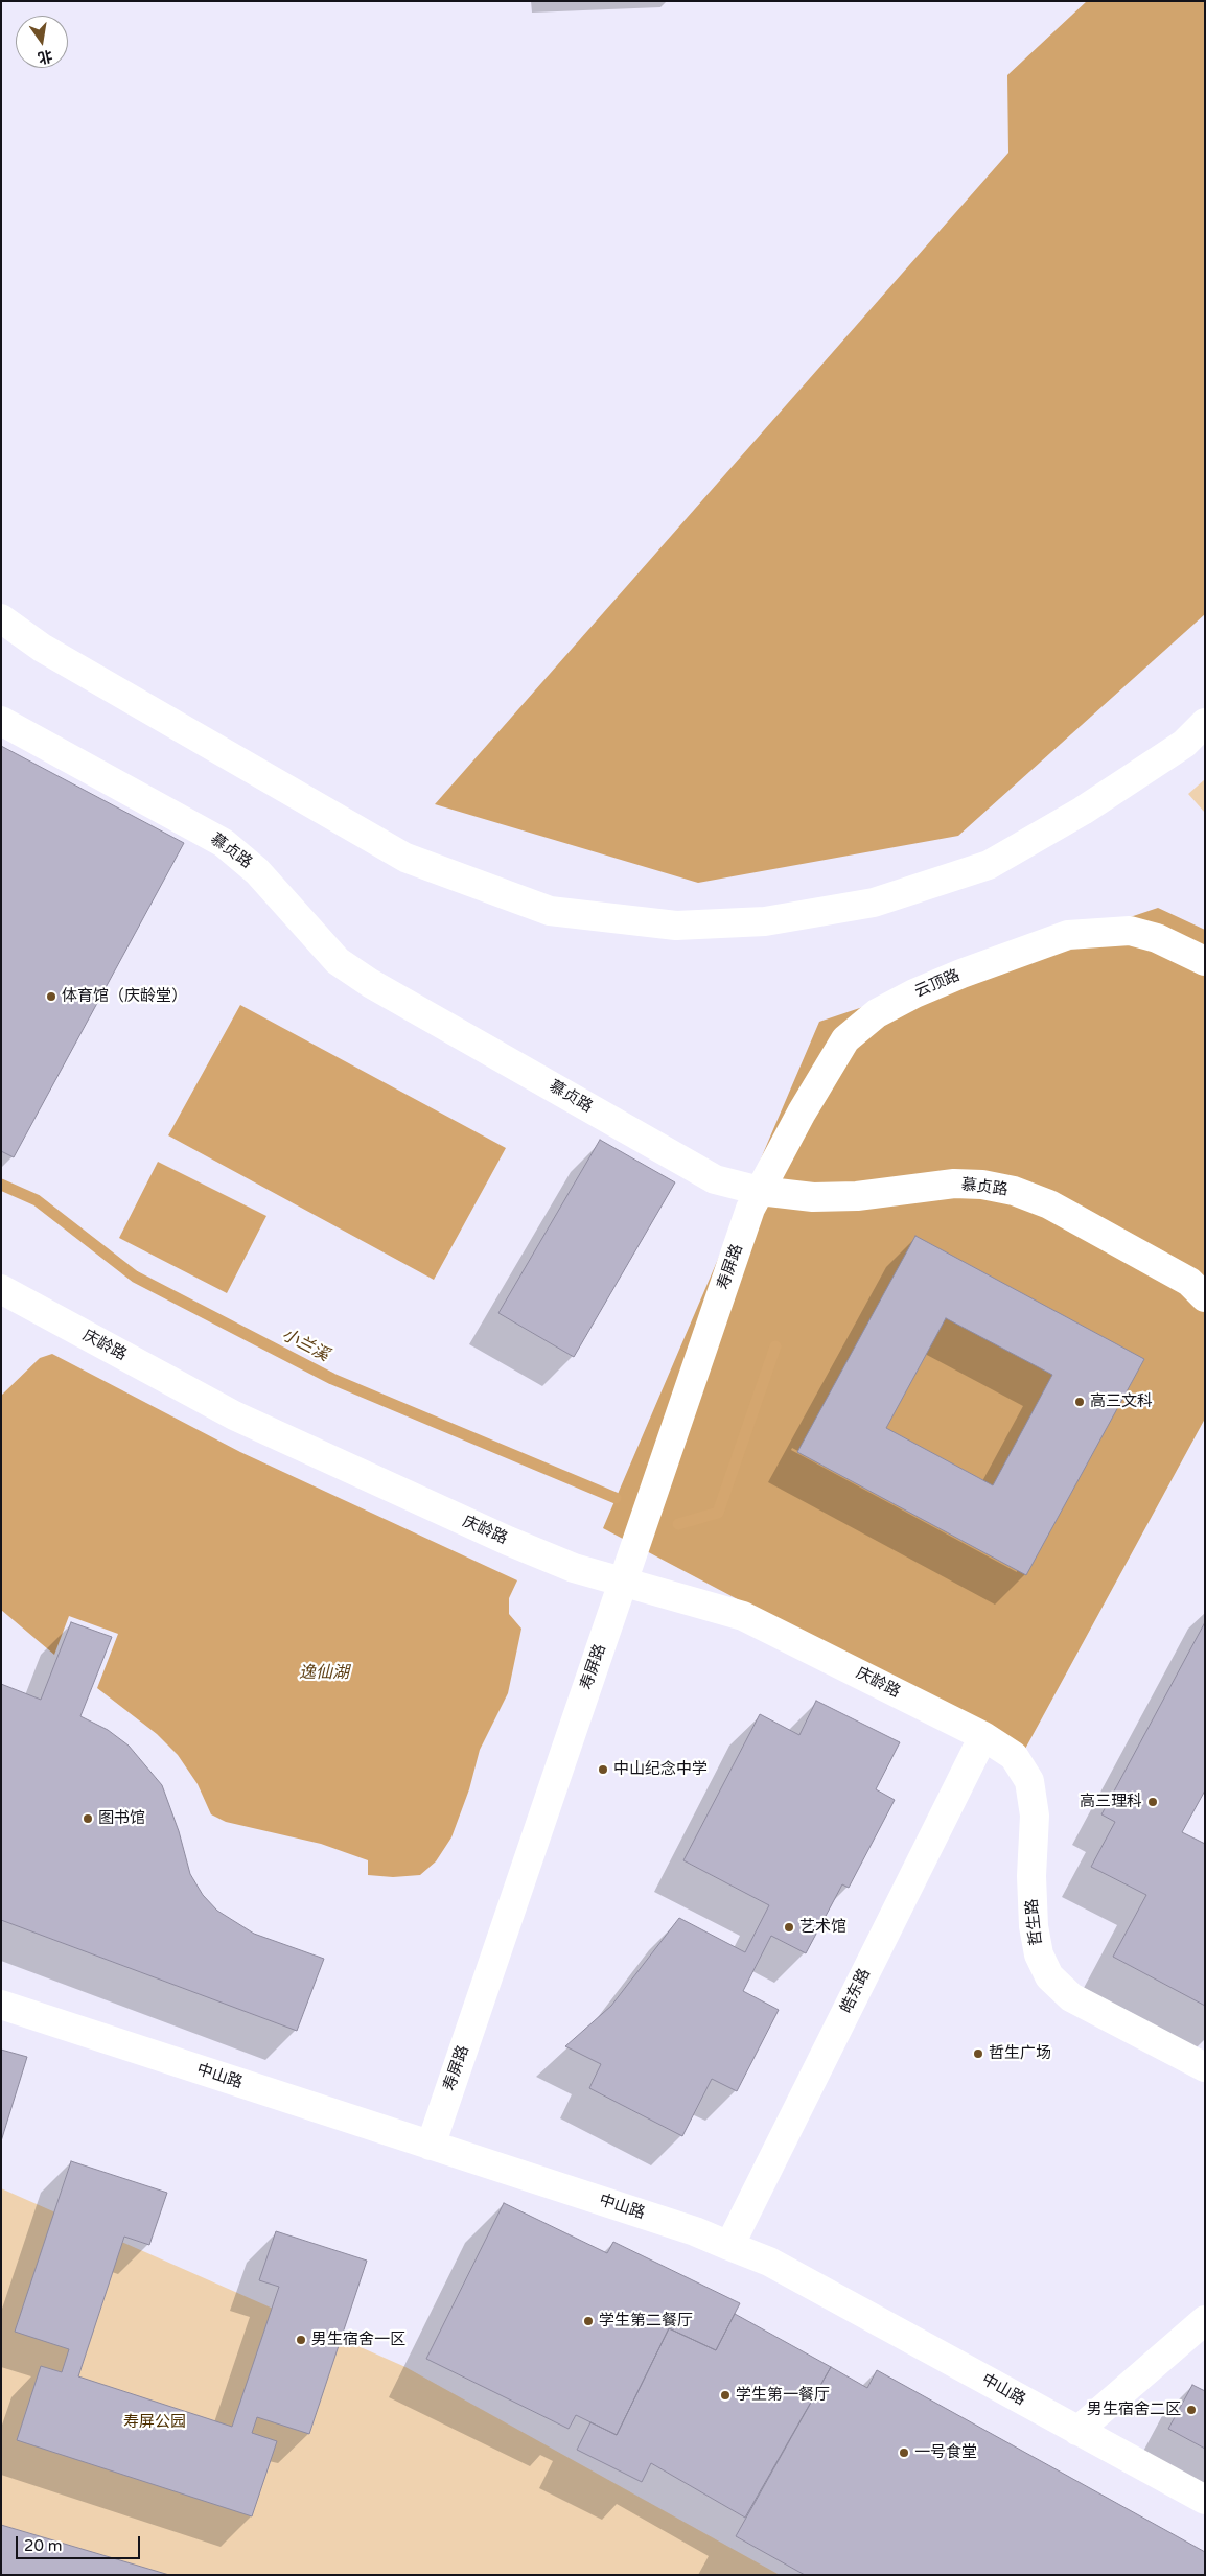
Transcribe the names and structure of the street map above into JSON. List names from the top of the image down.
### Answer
{
  "streets": {
    "street": [
      "慕贞路",
      "云顶路",
      "寿屏路",
      "庆龄路",
      "哲生路",
      "皓东路",
      "中山路"
    ]
  },
  "crossings": [
    ["慕贞路", "云顶路"],
    ["慕贞路", "寿屏路"],
    ["云顶路", "寿屏路"],
    ["寿屏路", "庆龄路"],
    ["寿屏路", "中山路"],
    ["庆龄路", "哲生路"],
    ["庆龄路", "皓东路"],
    ["哲生路", "皓东路"],
    ["皓东路", "中山路"]
  ],
  "water": ["小兰溪", "逸仙湖"],
  "parks": ["寿屏公园"],
  "places": [
    "体育馆（庆龄堂）",
    "高三文科",
    "中山纪念中学",
    "高三理科",
    "图书馆",
    "艺术馆",
    "哲生广场",
    "学生第二餐厅",
    "男生宿舍一区",
    "学生第一餐厅",
    "男生宿舍二区",
    "一号食堂"
  ],
  "scale_bar": "20 m",
  "north": "bottom"
}
